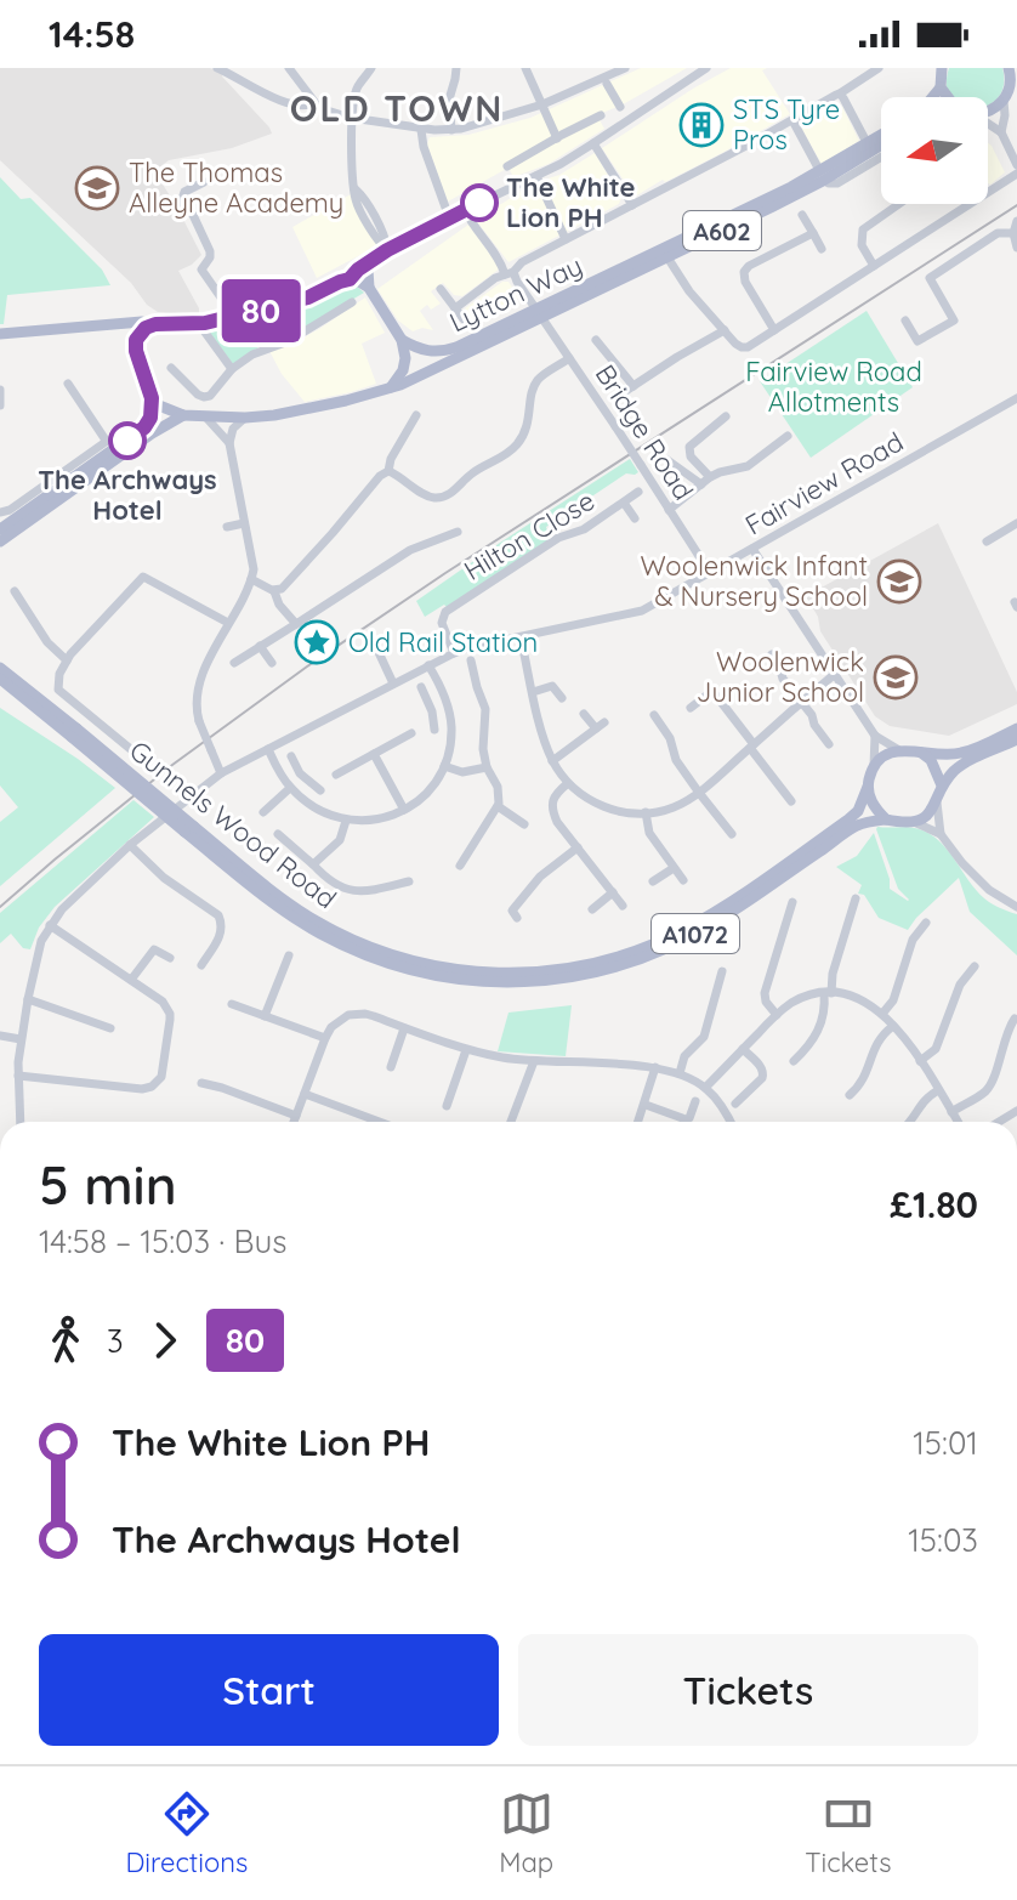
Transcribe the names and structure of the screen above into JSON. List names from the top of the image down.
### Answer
{
  "streets": {
    "main road": [
      "A602",
      "Lytton Way",
      "Gunnels Wood Road",
      "A1072"
    ],
    "street": ["Bridge Road", "Fairview Road", "Hilton Close"]
  },
  "crossings": [
    ["Lytton Way", "Bridge Road"],
    ["Bridge Road", "Fairview Road"],
    ["Fairview Road", "Hilton Close"]
  ],
  "districts": ["OLD TOWN"],
  "parks": ["Fairview Road Allotments"],
  "places": {
    "building": ["STS Tyre Pros"],
    "school or university": ["The Thomas Alleyne Academy", "Woolenwick Infant & Nursery School", "Woolenwick Junior School"],
    "other": ["The White Lion PH", "The Archways Hotel"],
    "place": ["Old Rail Station"]
  },
  "lines": ["bus line 80"],
  "north": "left",
  "page": {
    "status": "14:58",
    "on_map": "80",
    "heading": ["5 min", "14:58 – 15:03 · Bus", "£1.80"],
    "legs": ["3", "80"],
    "list": [
      {
        "name": "The White Lion PH",
        "value": "15:01"
      },
      {
        "name": "The Archways Hotel",
        "value": "15:03"
      }
    ],
    "buttons": ["Start", "Tickets"],
    "tabs": ["Directions", "Map", "Tickets"]
  }
}
